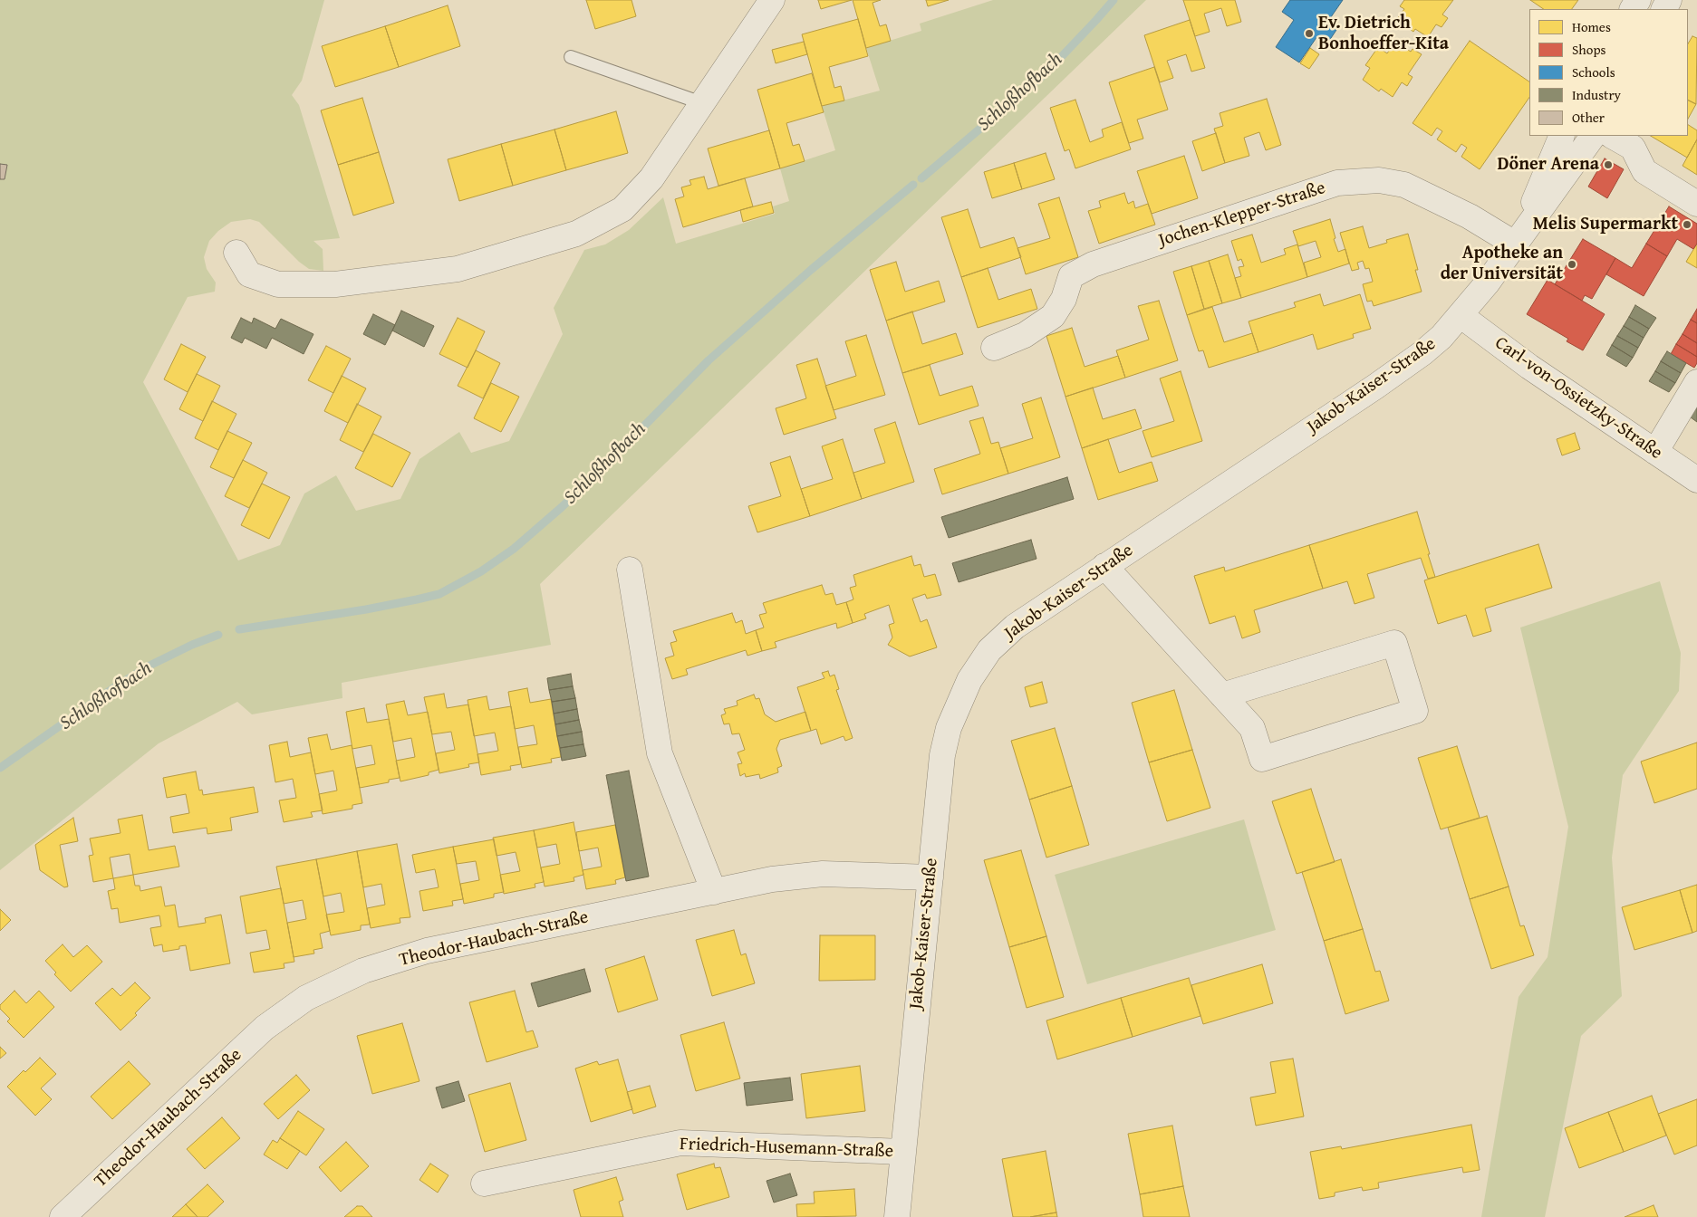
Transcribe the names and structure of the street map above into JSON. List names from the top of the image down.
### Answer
{
  "streets": {
    "street": [
      "Jochen-Klepper-Straße",
      "Jakob-Kaiser-Straße",
      "Carl-von-Ossietzky-Straße",
      "Theodor-Haubach-Straße",
      "Friedrich-Husemann-Straße"
    ]
  },
  "crossings": [
    ["Jochen-Klepper-Straße", "Jakob-Kaiser-Straße"],
    ["Jakob-Kaiser-Straße", "Carl-von-Ossietzky-Straße"],
    ["Jakob-Kaiser-Straße", "Theodor-Haubach-Straße"],
    ["Jakob-Kaiser-Straße", "Friedrich-Husemann-Straße"]
  ],
  "water": ["Schloßhofbach"],
  "places": [
    "Ev. Dietrich Bonhoeffer-Kita",
    "Döner Arena",
    "Melis Supermarkt",
    "Apotheke an der Universität"
  ],
  "legend": [
    "Homes",
    "Shops",
    "Schools",
    "Industry",
    "Other"
  ]
}
